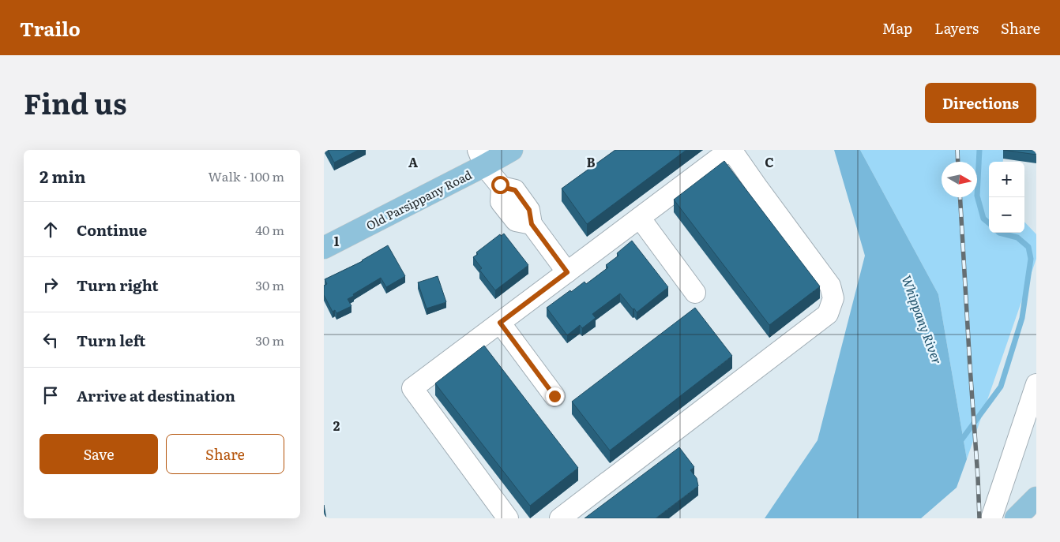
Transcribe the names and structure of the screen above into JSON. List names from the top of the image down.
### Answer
{
  "streets": {
    "main road": ["Old Parsippany Road"]
  },
  "water": ["Whippany River"],
  "north": "right",
  "page": {
    "header": "Trailo",
    "nav": ["Map", "Layers", "Share"],
    "title": "Find us",
    "buttons": [
      "Directions",
      ["Save", "Share"]
    ],
    "heading": ["2 min", "Walk · 100 m"],
    "map_buttons": ["+", "−"],
    "list": [
      ["Continue", "40 m"],
      ["Turn right", "30 m"],
      ["Turn left", "30 m"],
      "Arrive at destination"
    ]
  },
  "grid": {
    "columns": ["A", "B", "C"],
    "rows": ["1", "2"]
  }
}
